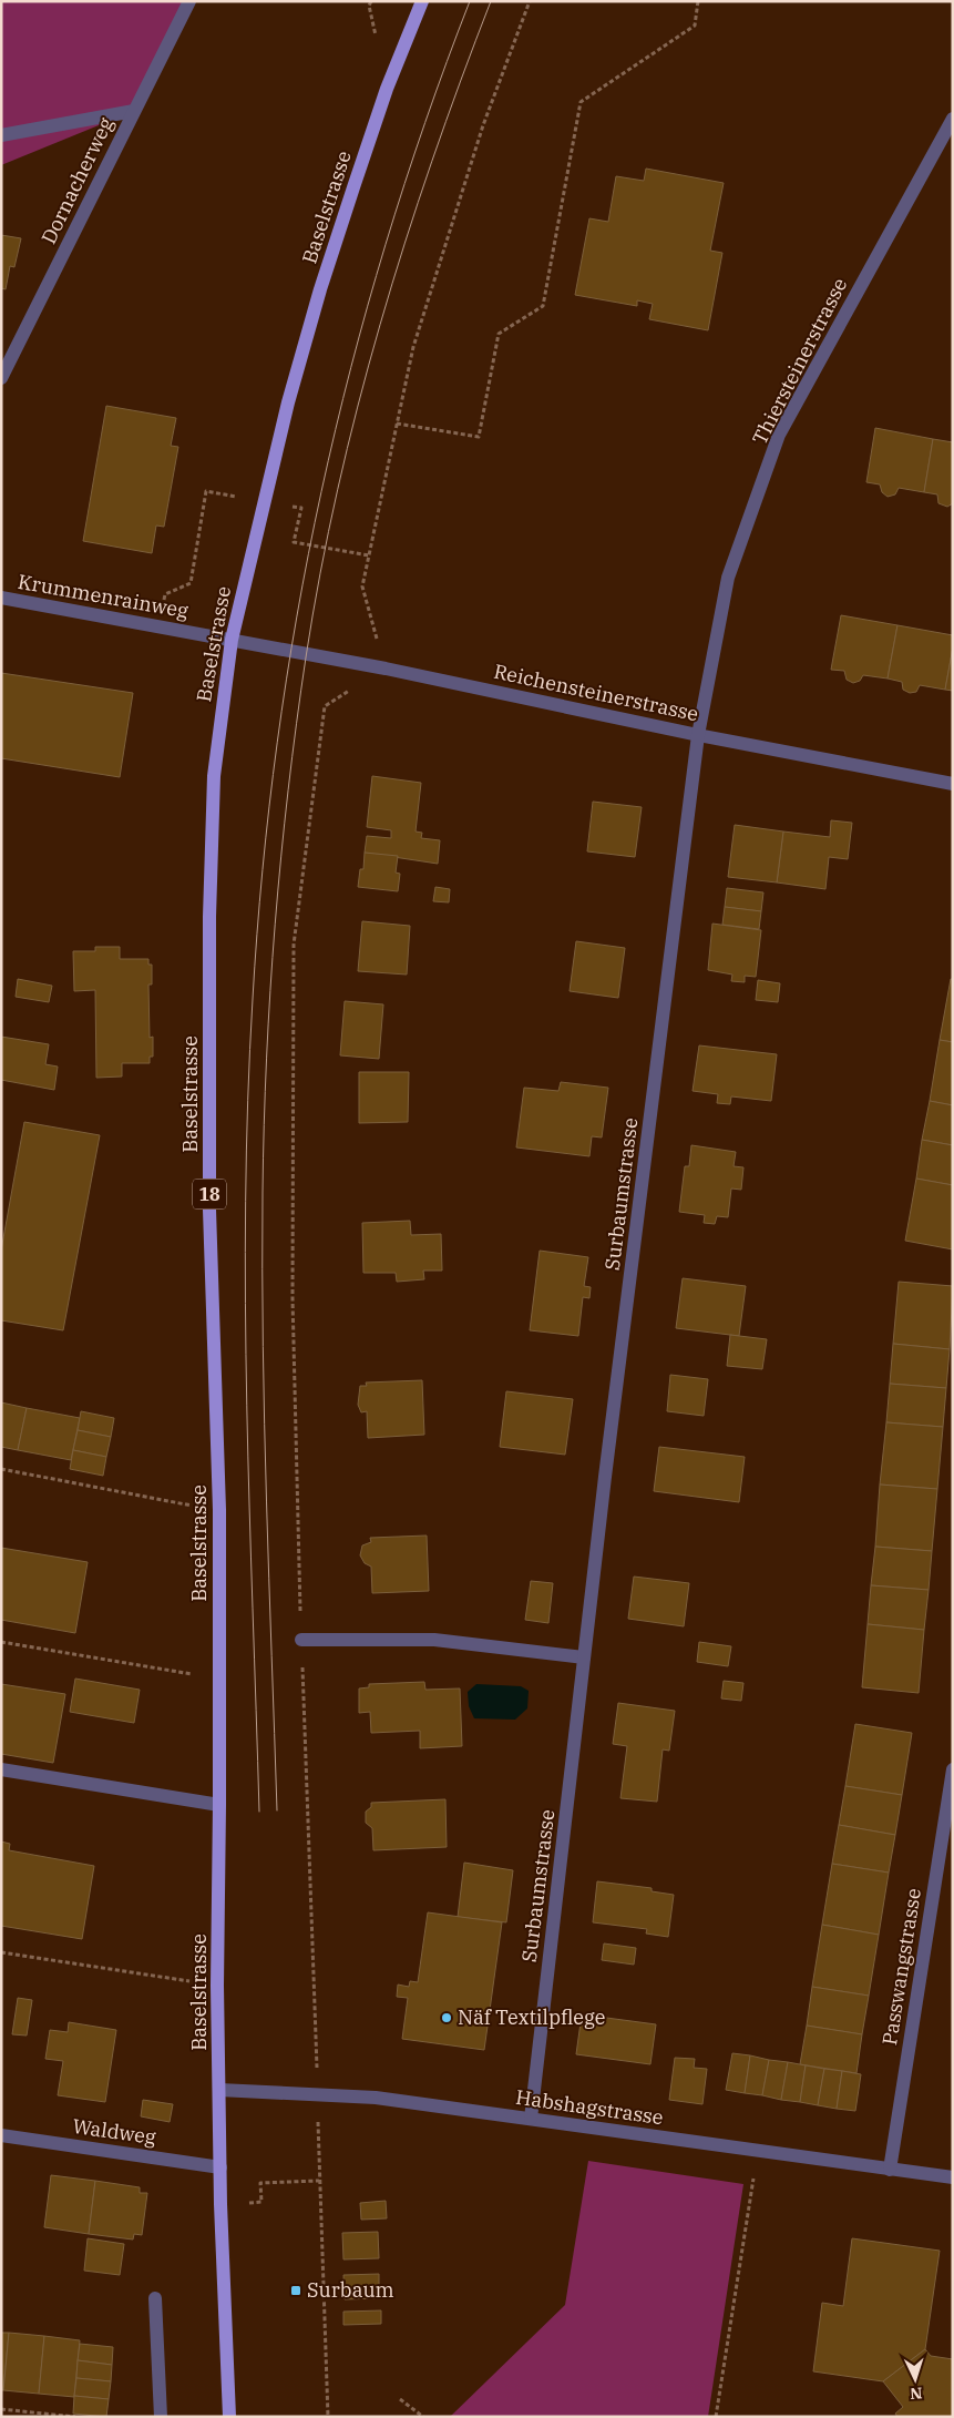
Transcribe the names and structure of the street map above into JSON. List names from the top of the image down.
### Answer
{
  "streets": {
    "main road": ["Baselstrasse", "18"],
    "street": [
      "Dornacherweg",
      "Thiersteinerstrasse",
      "Krummenrainweg",
      "Reichensteinerstrasse",
      "Surbaumstrasse",
      "Passwangstrasse",
      "Habshagstrasse",
      "Waldweg"
    ]
  },
  "crossings": [
    ["Baselstrasse", "Krummenrainweg"],
    ["Baselstrasse", "Reichensteinerstrasse"],
    ["Baselstrasse", "Habshagstrasse"],
    ["Baselstrasse", "Waldweg"],
    ["Thiersteinerstrasse", "Reichensteinerstrasse"],
    ["Thiersteinerstrasse", "Surbaumstrasse"],
    ["Krummenrainweg", "Reichensteinerstrasse"],
    ["Reichensteinerstrasse", "Surbaumstrasse"],
    ["Surbaumstrasse", "Habshagstrasse"],
    ["Passwangstrasse", "Habshagstrasse"]
  ],
  "places": {
    "other": ["Näf Textilpflege"],
    "transit": ["Surbaum"]
  },
  "north": "bottom"
}
